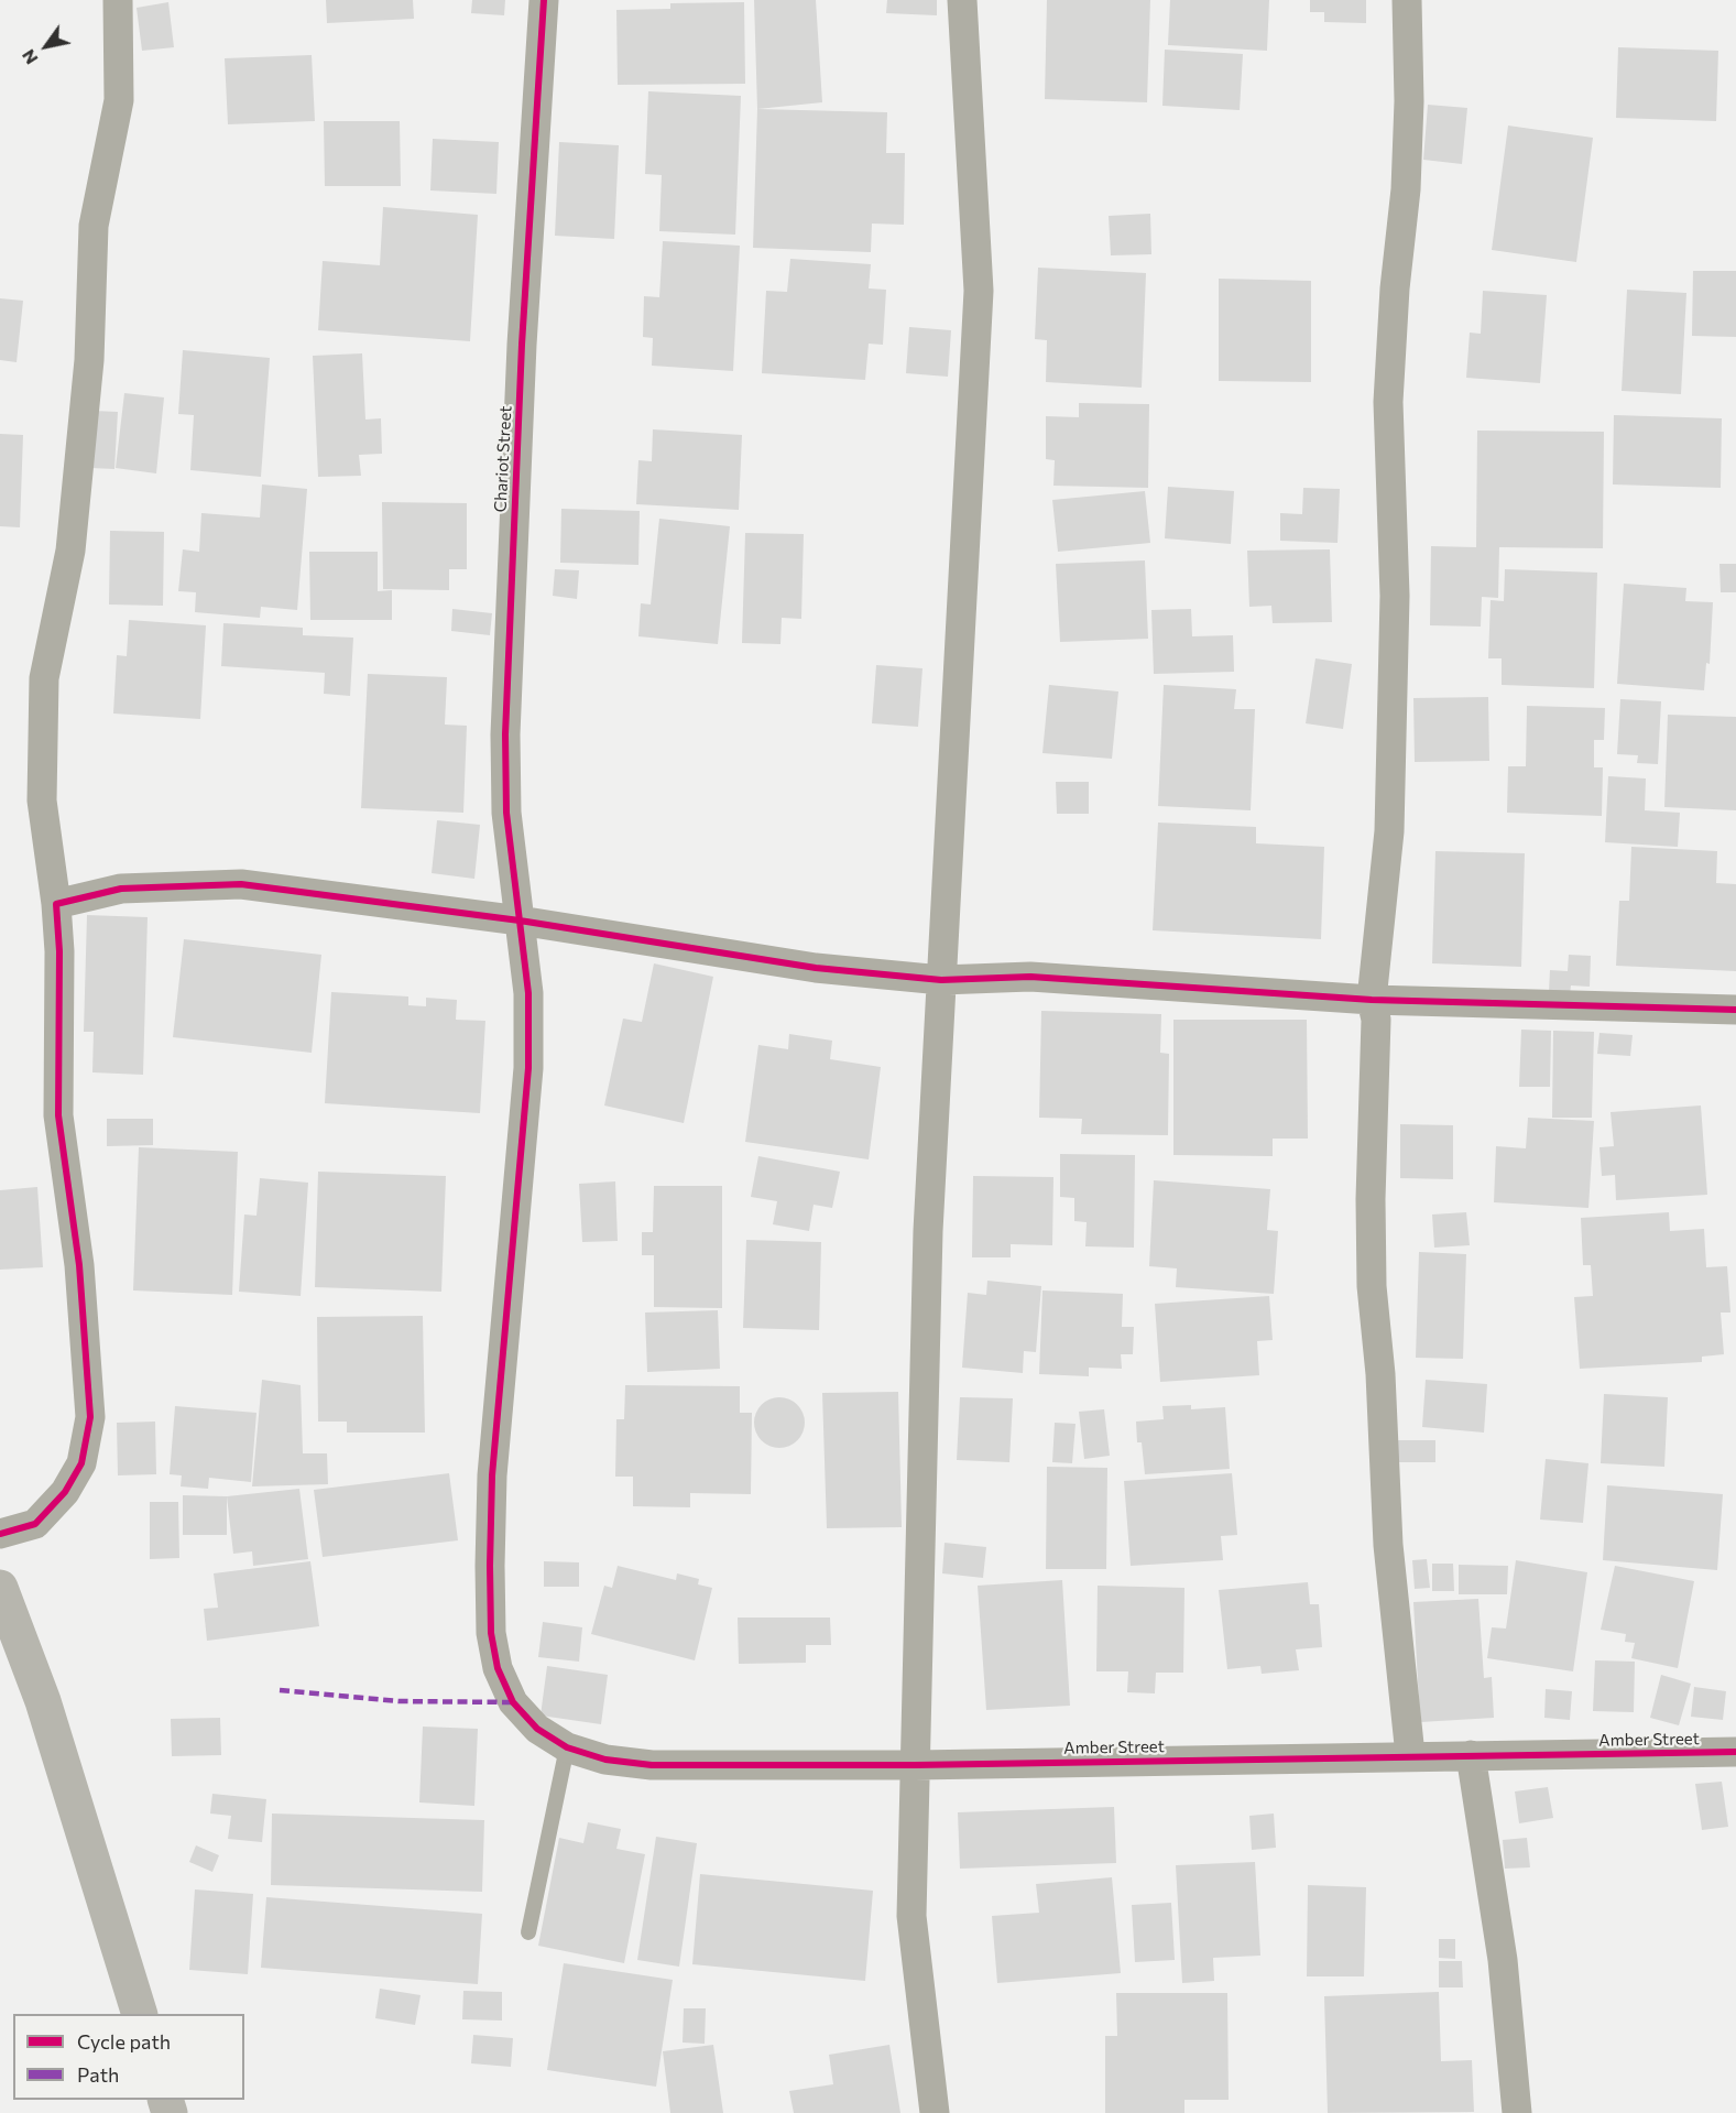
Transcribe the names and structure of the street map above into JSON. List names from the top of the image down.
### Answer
{
  "streets": {
    "street": ["Chariot Street", "Amber Street"]
  },
  "crossings": [
    ["Chariot Street", "Amber Street"]
  ],
  "legend": ["Cycle path", "Path"],
  "north": "bottom left"
}
